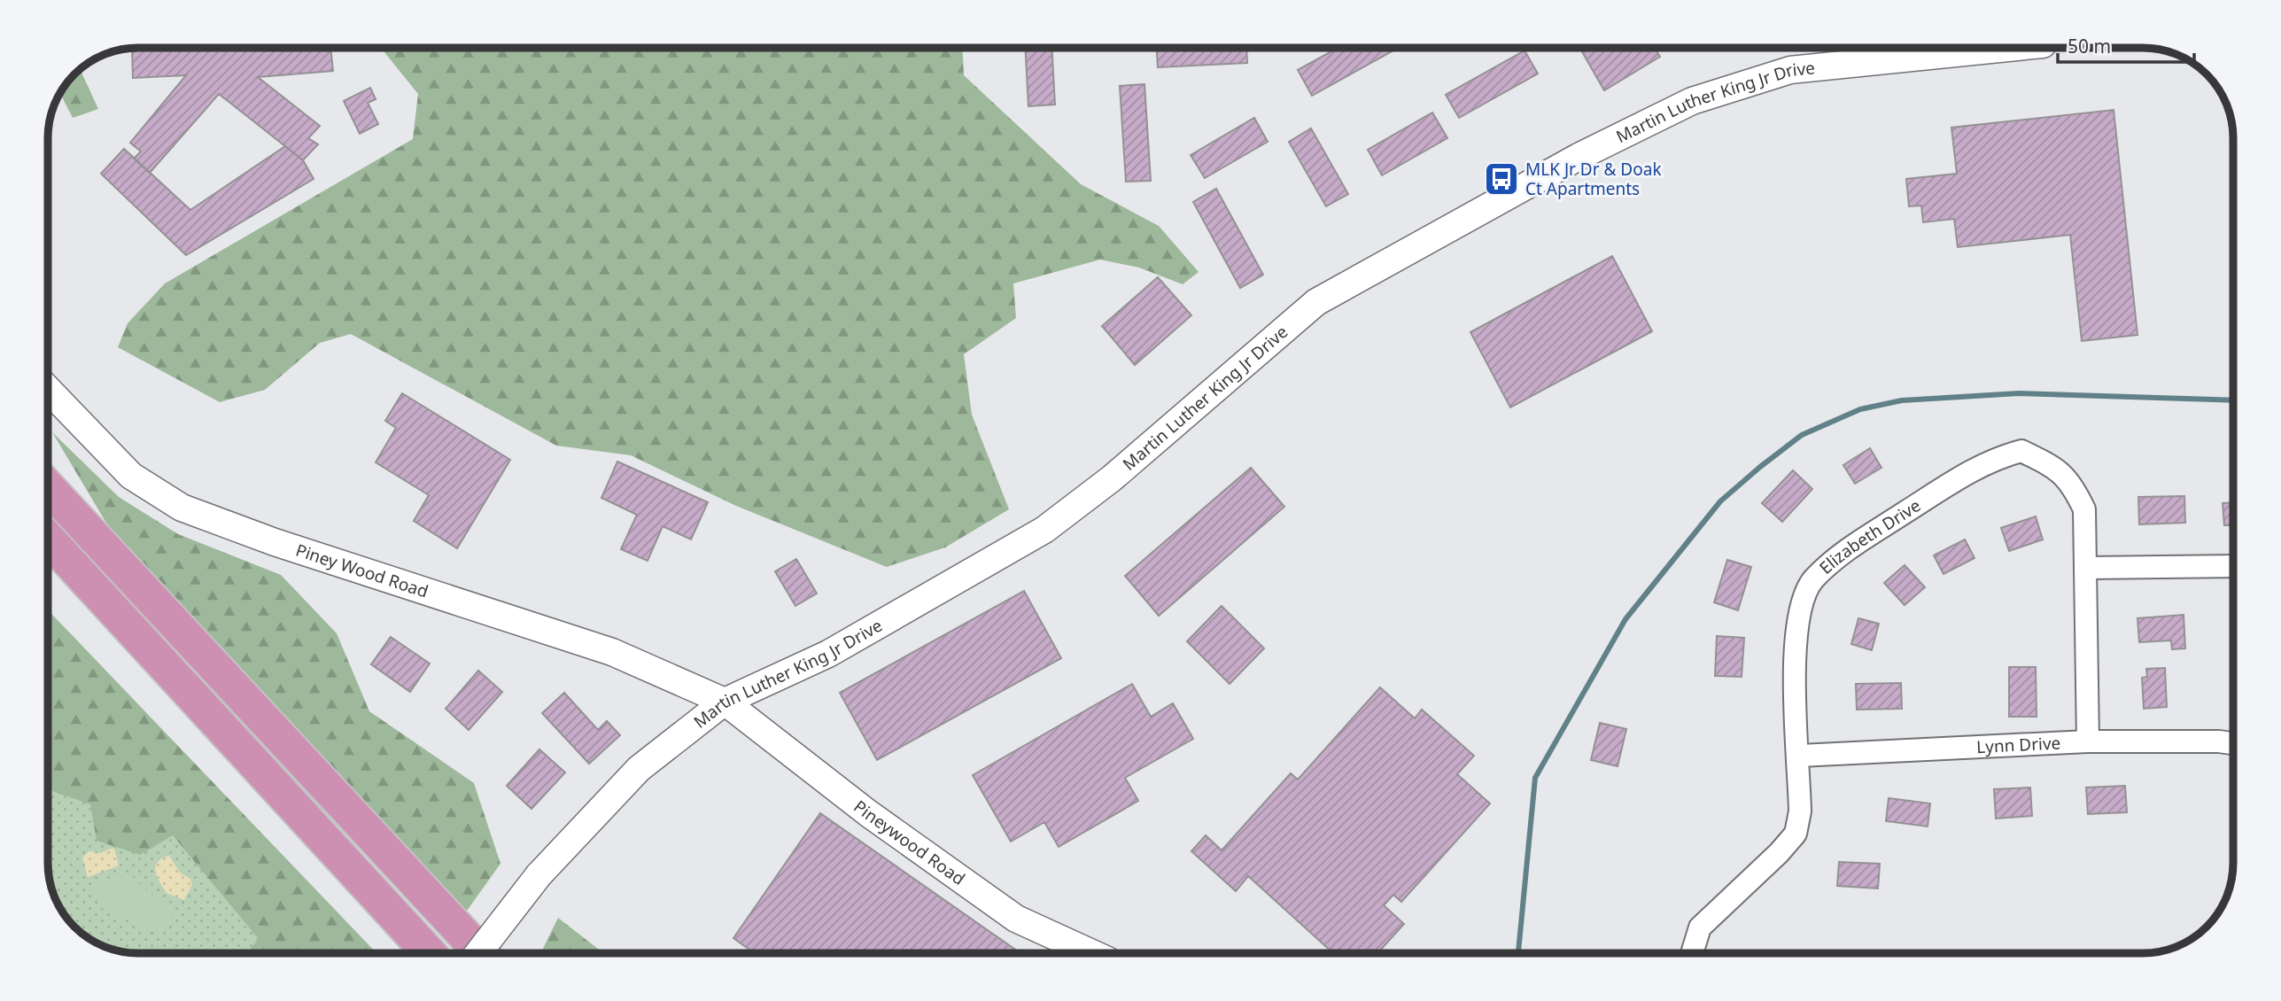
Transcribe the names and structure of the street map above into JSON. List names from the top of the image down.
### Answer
{
  "streets": {
    "street": [
      "Martin Luther King Jr Drive",
      "Elizabeth Drive",
      "Piney Wood Road",
      "Lynn Drive",
      "Pineywood Road"
    ]
  },
  "crossings": [
    ["Martin Luther King Jr Drive", "Piney Wood Road"],
    ["Martin Luther King Jr Drive", "Pineywood Road"],
    ["Elizabeth Drive", "Lynn Drive"],
    ["Piney Wood Road", "Pineywood Road"]
  ],
  "places": {
    "bus stop": ["MLK Jr Dr & Doak Ct Apartments"]
  },
  "scale_bar": "50 m"
}
